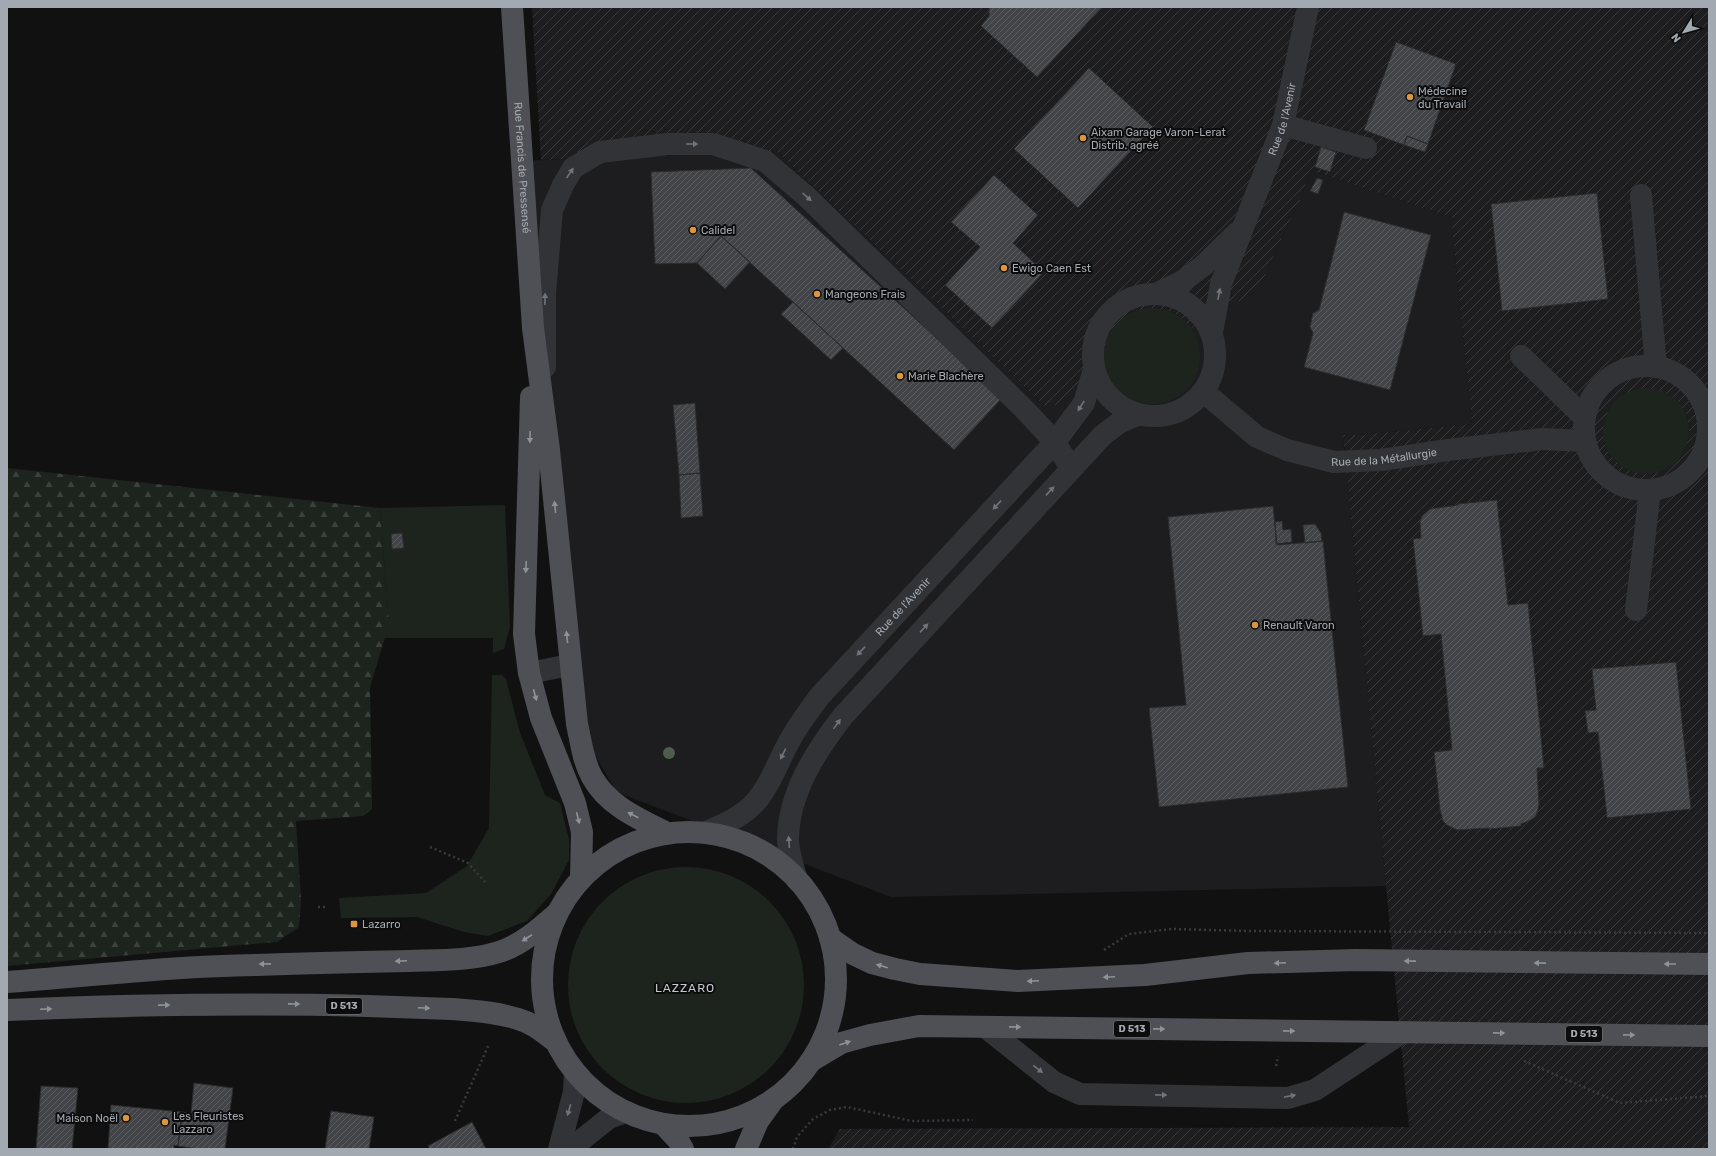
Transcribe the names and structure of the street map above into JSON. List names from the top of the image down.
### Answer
{
  "streets": {
    "main road": ["Rue Francis de Pressensé", "D 513"],
    "street": ["Rue de l'Avenir", "Rue de la Métallurgie"]
  },
  "crossings": [
    ["Rue de l'Avenir", "Rue de la Métallurgie"]
  ],
  "districts": ["LAZZARO"],
  "places": {
    "other": [
      "Médecine du Travail",
      "Aixam Garage Varon-Lerat Distrib. agréé",
      "Calidel",
      "Ewigo Caen Est",
      "Mangeons Frais",
      "Marie Blachère",
      "Renault Varon",
      "Maison Noël",
      "Les Fleuristes Lazzaro"
    ],
    "transit": ["Lazarro"]
  },
  "north": "bottom left"
}
